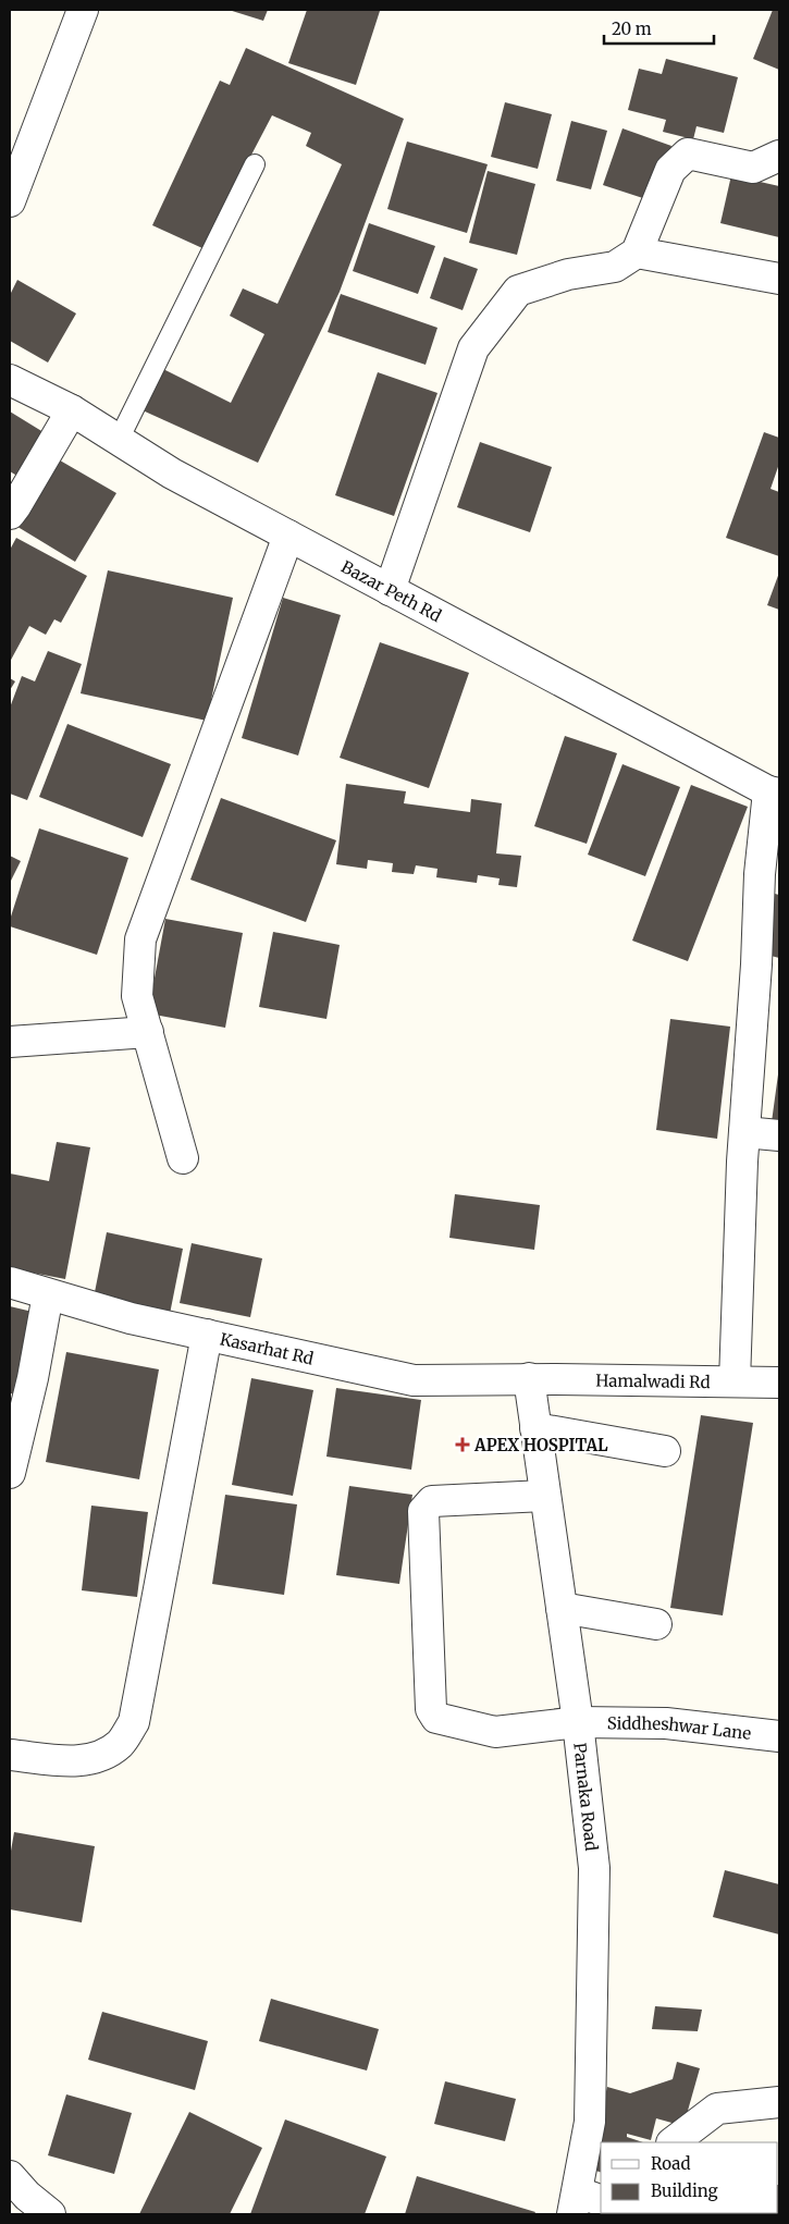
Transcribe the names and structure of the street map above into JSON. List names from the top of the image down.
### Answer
{
  "streets": {
    "street": [
      "Bazar Peth Rd",
      "Kasarhat Rd",
      "Hamalwadi Rd",
      "Siddheshwar Lane",
      "Parnaka Road"
    ]
  },
  "crossings": [
    ["Kasarhat Rd", "Hamalwadi Rd"],
    ["Kasarhat Rd", "Parnaka Road"],
    ["Hamalwadi Rd", "Parnaka Road"],
    ["Siddheshwar Lane", "Parnaka Road"]
  ],
  "places": {
    "health": ["APEX HOSPITAL"]
  },
  "legend": ["Road", "Building"],
  "scale_bar": "20 m"
}
